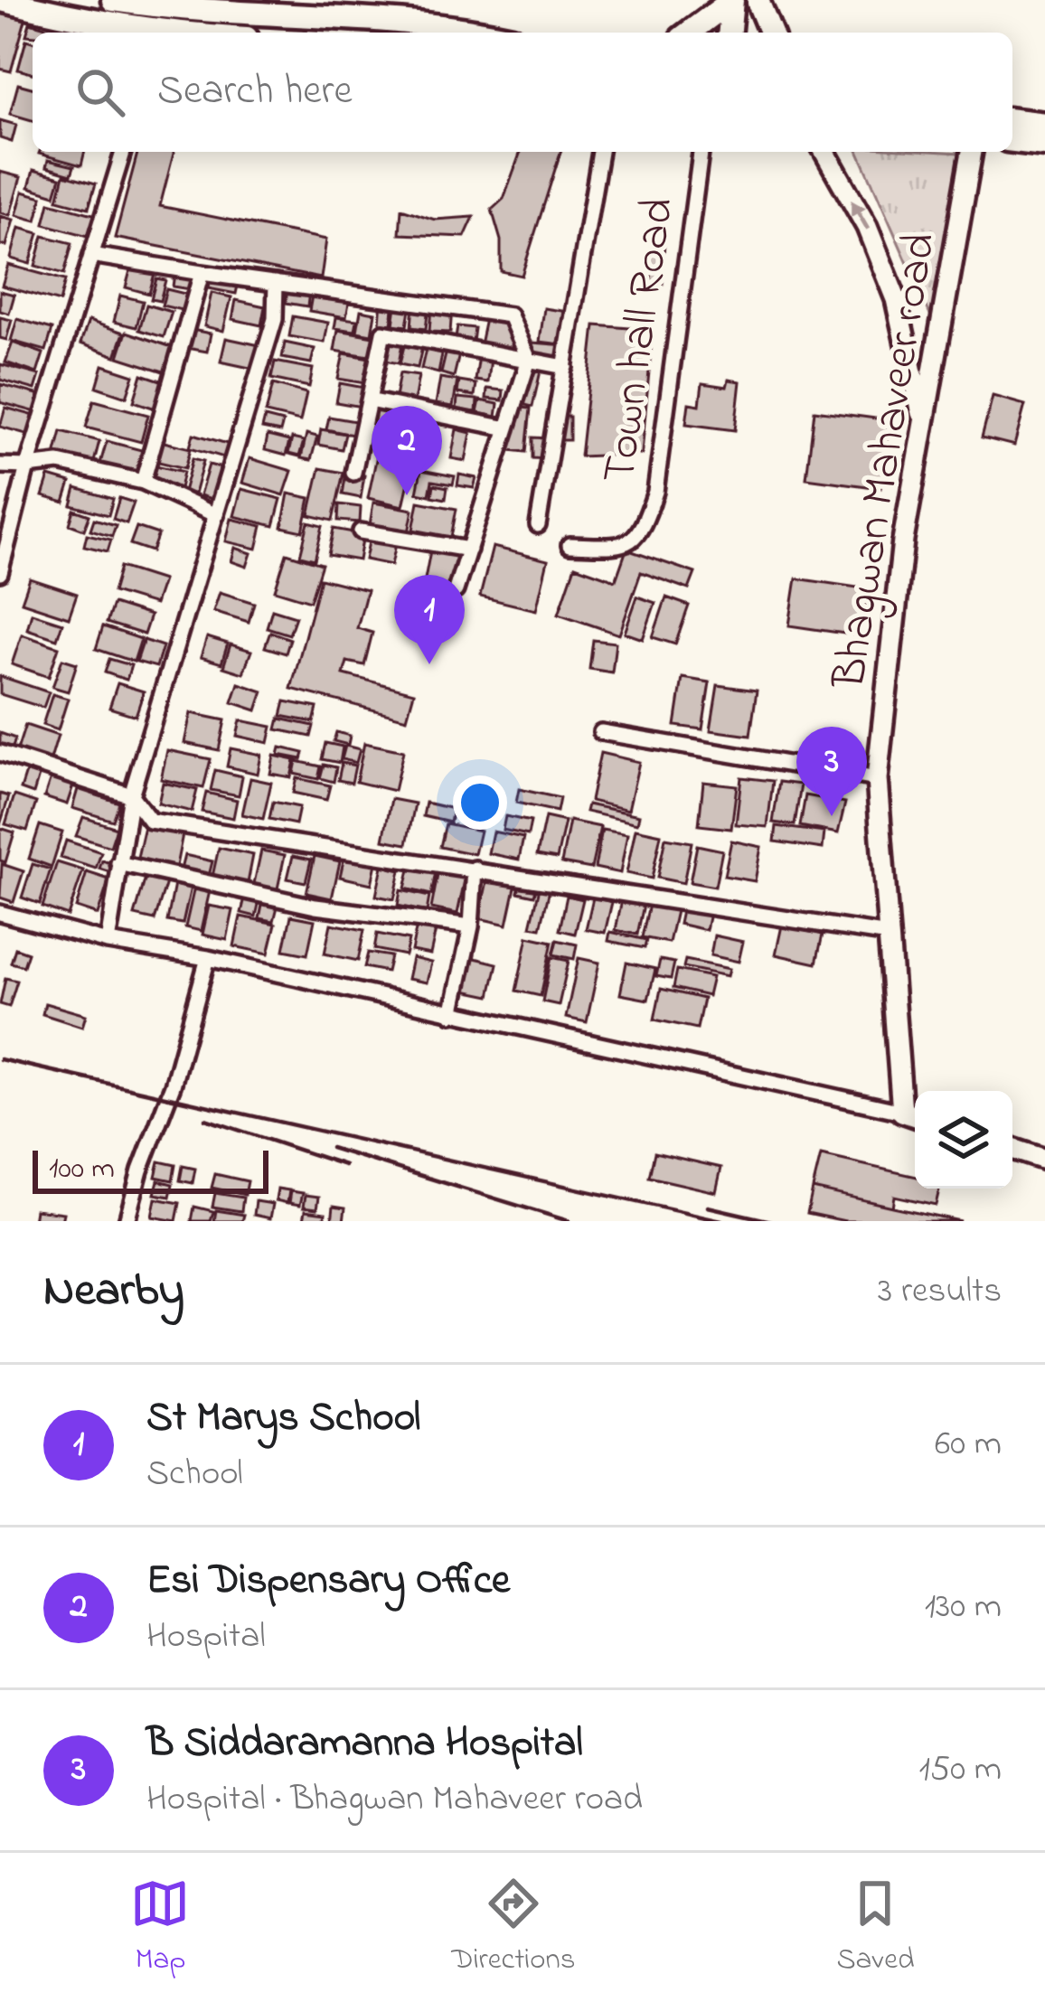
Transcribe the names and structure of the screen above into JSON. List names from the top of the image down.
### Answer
{
  "streets": {
    "street": ["Town hall Road", "Bhagwan Mahaveer road"]
  },
  "scale_bar": "100 m",
  "page": {
    "search": "Search here",
    "pins": ["2", "1", "3"],
    "scale": "100 m",
    "heading": ["Nearby", "3 results"],
    "list": [
      {
        "mark": "1",
        "name": "St Marys School",
        "note": "School",
        "value": "60 m"
      },
      {
        "mark": "2",
        "name": "Esi Dispensary Office",
        "note": "Hospital",
        "value": "130 m"
      },
      {
        "mark": "3",
        "name": "B Siddaramanna Hospital",
        "note": "Hospital · Bhagwan Mahaveer road",
        "value": "150 m"
      }
    ],
    "nav": ["Map", "Directions", "Saved"]
  }
}
